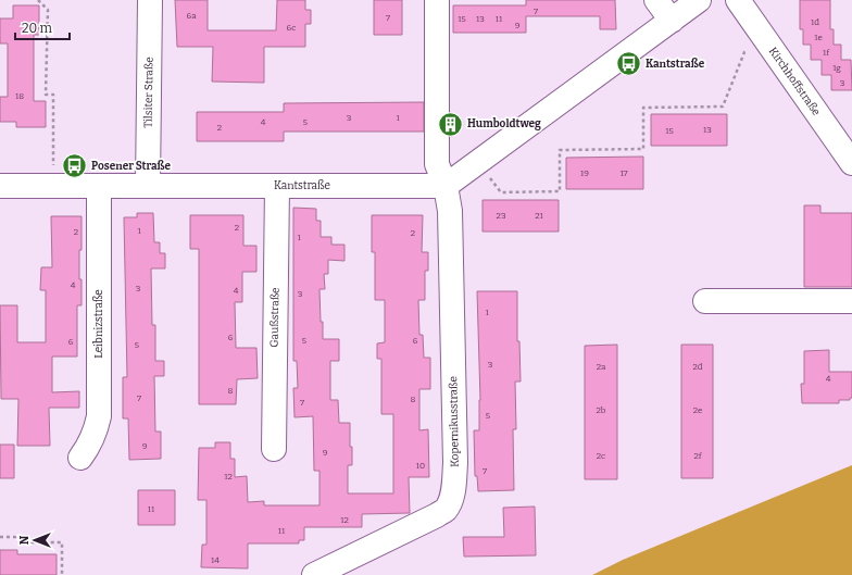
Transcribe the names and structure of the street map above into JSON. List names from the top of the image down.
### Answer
{
  "streets": {
    "street": [
      "Kirchhoffstraße",
      "Tilsiter Straße",
      "Kantstraße",
      "Gaußstraße",
      "Leibnizstraße",
      "Kopernikusstraße"
    ]
  },
  "crossings": [
    ["Tilsiter Straße", "Kantstraße"],
    ["Kantstraße", "Gaußstraße"],
    ["Kantstraße", "Leibnizstraße"],
    ["Kantstraße", "Kopernikusstraße"]
  ],
  "places": {
    "bus stop": ["Kantstraße", "Posener Straße"],
    "building": ["Humboldtweg"]
  },
  "house_numbers": [
    "7",
    "6a",
    "7",
    "15",
    "13",
    "11",
    "1d",
    "9",
    "6c",
    "1e",
    "1f",
    "1g",
    "3",
    "18",
    "3",
    "1",
    "4",
    "5",
    "2",
    "13",
    "15",
    "19",
    "17",
    "23",
    "21",
    "2",
    "1",
    "2",
    "2",
    "1",
    "4",
    "3",
    "4",
    "3",
    "1",
    "6",
    "5",
    "6",
    "6",
    "5",
    "3",
    "2a",
    "2d",
    "4",
    "8",
    "7",
    "8",
    "7",
    "2b",
    "2e",
    "5",
    "9",
    "9",
    "2c",
    "2f",
    "10",
    "7",
    "12",
    "11",
    "12",
    "11",
    "14"
  ],
  "scale_bar": "20 m",
  "north": "left"
}
